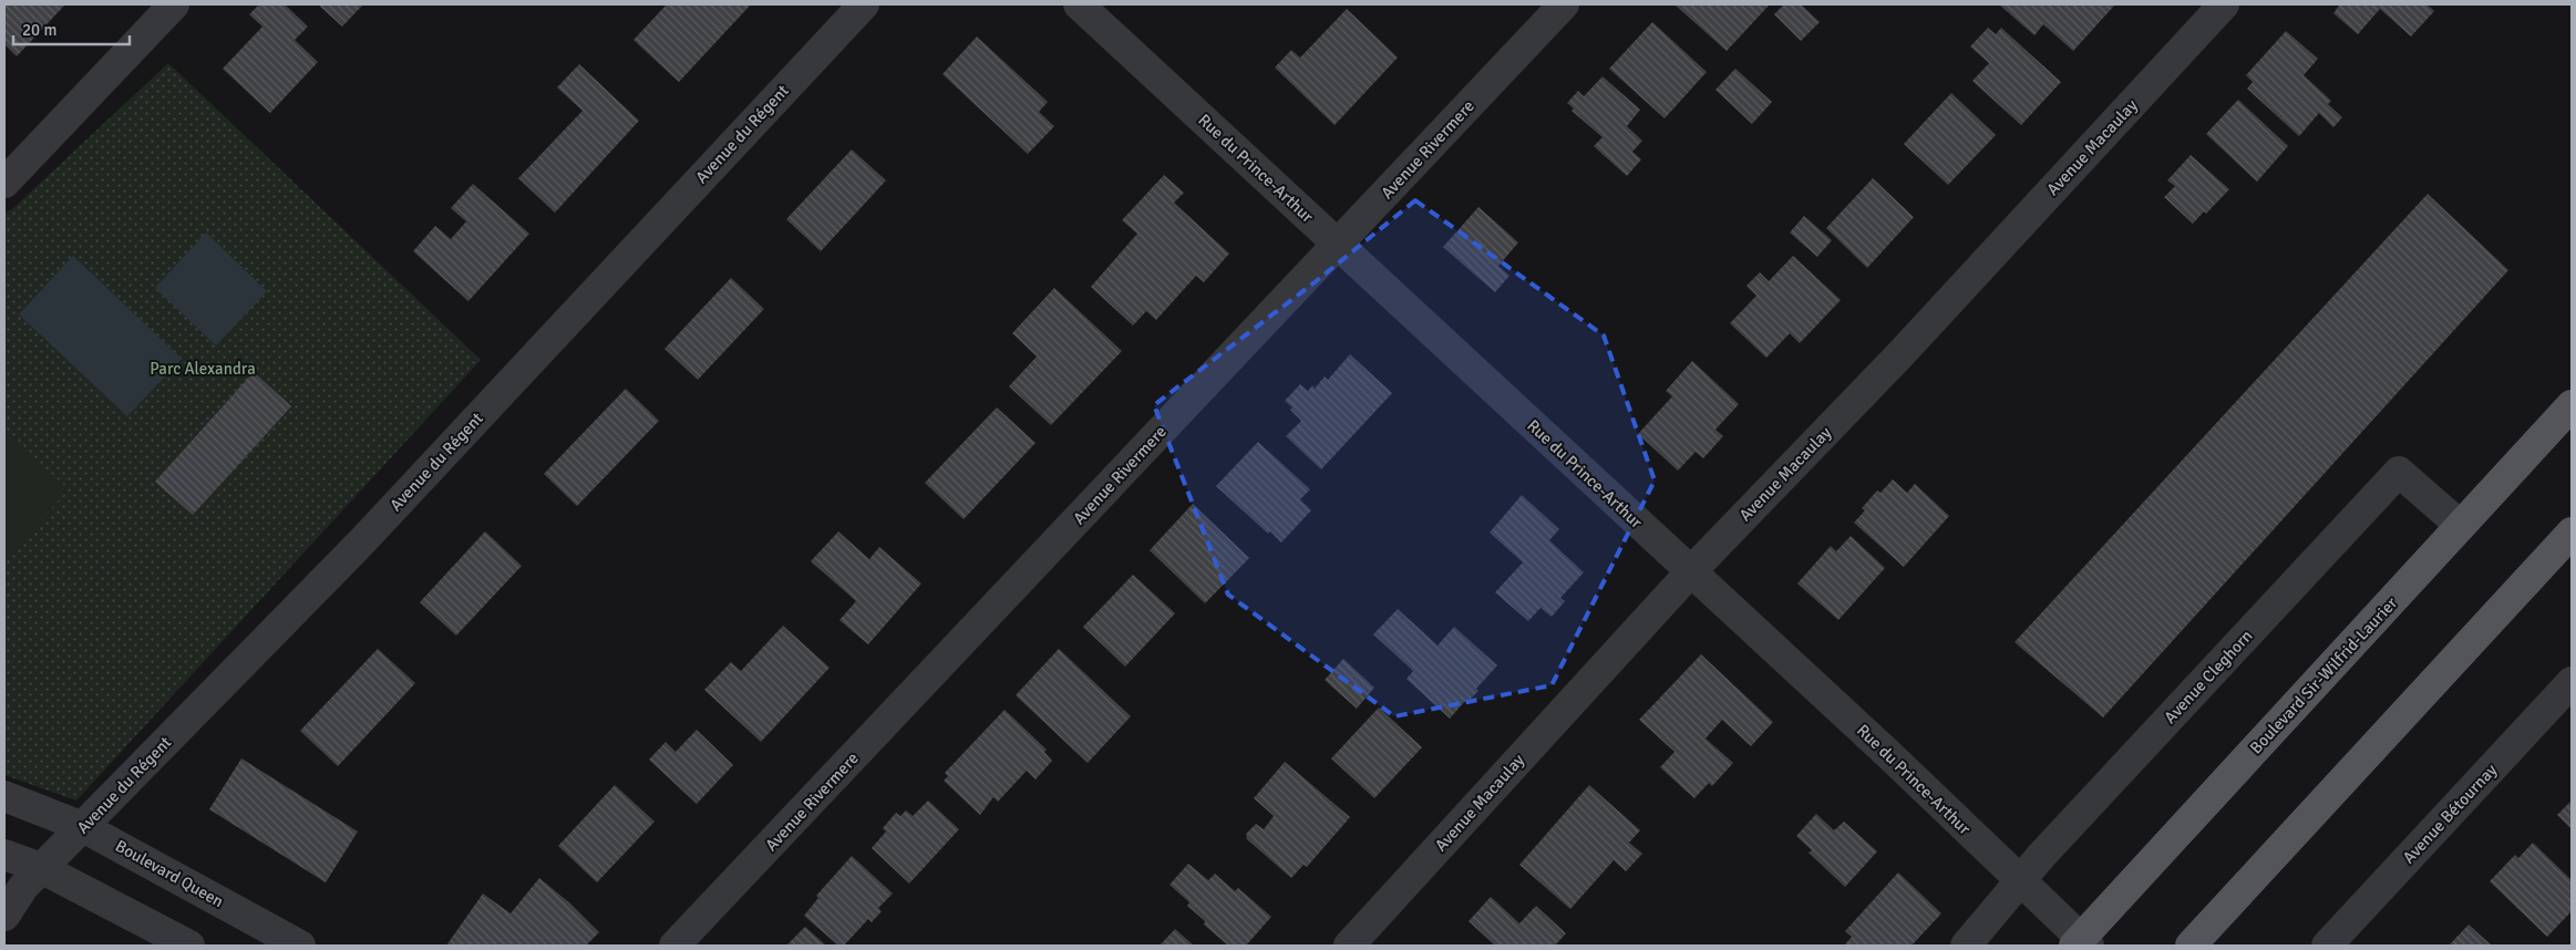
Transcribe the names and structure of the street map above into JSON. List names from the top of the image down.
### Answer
{
  "streets": {
    "main road": ["Boulevard Sir-Wilfrid-Laurier"],
    "street": [
      "Avenue du Régent",
      "Avenue Macaulay",
      "Avenue Rivermere",
      "Rue du Prince-Arthur",
      "Avenue Cleghorn",
      "Avenue Bétournay",
      "Boulevard Queen"
    ]
  },
  "crossings": [
    ["Avenue du Régent", "Boulevard Queen"],
    ["Avenue Macaulay", "Rue du Prince-Arthur"],
    ["Avenue Rivermere", "Rue du Prince-Arthur"],
    ["Rue du Prince-Arthur", "Boulevard Sir-Wilfrid-Laurier"],
    ["Rue du Prince-Arthur", "Avenue Cleghorn"],
    ["Boulevard Sir-Wilfrid-Laurier", "Avenue Cleghorn"]
  ],
  "parks": ["Parc Alexandra"],
  "scale_bar": "20 m"
}
